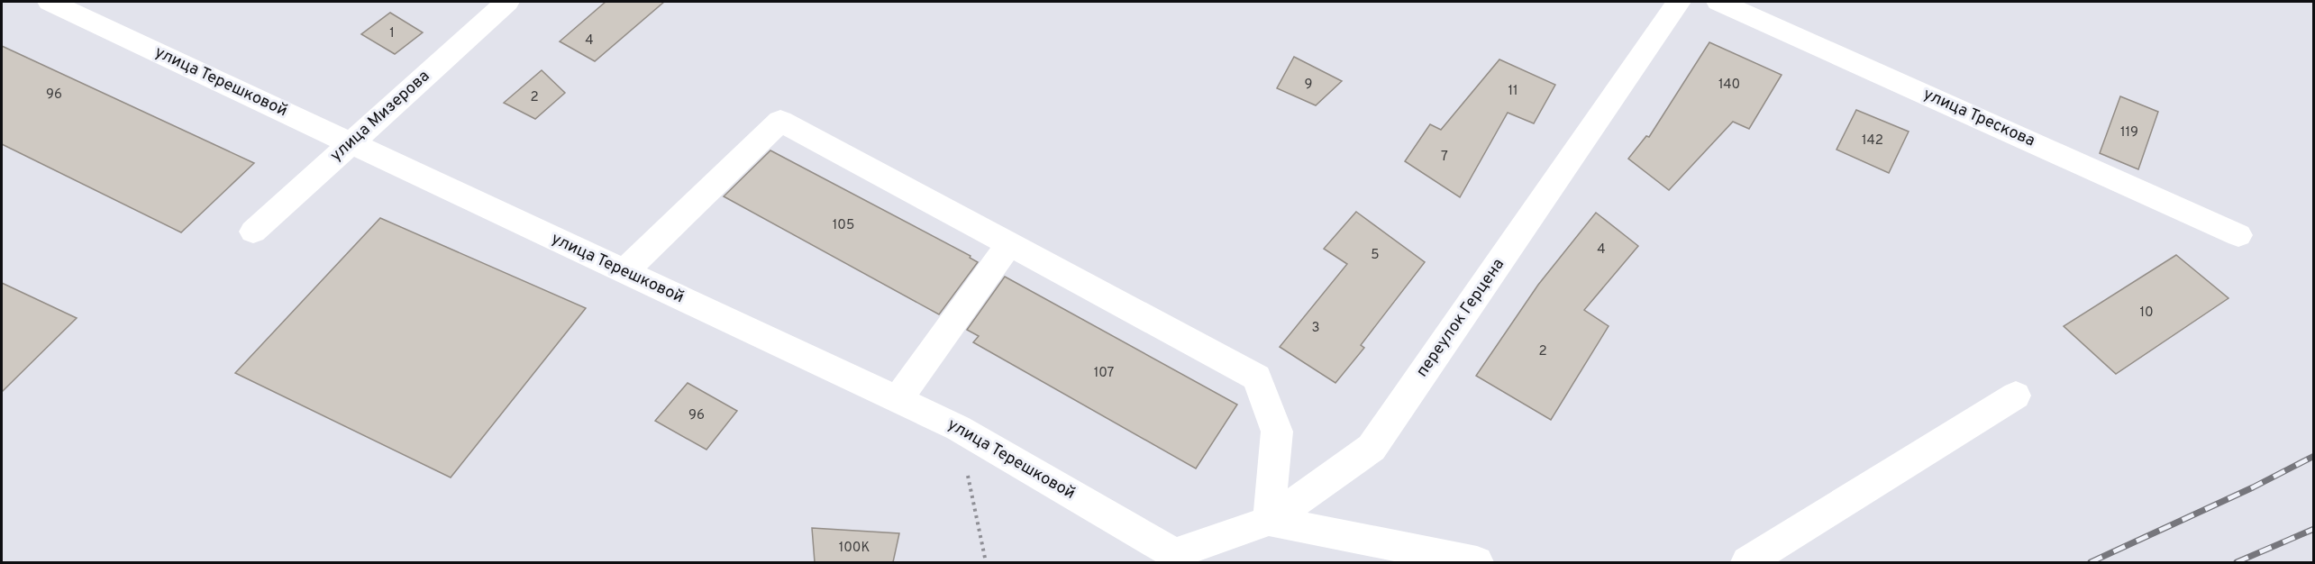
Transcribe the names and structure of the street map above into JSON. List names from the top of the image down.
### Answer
{
  "streets": {
    "street": [
      "улица Терешковой",
      "улица Мизерова",
      "улица Трескова",
      "переулок Герцена"
    ]
  },
  "crossings": [
    ["улица Терешковой", "улица Мизерова"],
    ["улица Терешковой", "переулок Герцена"]
  ],
  "house_numbers": [
    "1",
    "4",
    "9",
    "140",
    "11",
    "96",
    "2",
    "119",
    "142",
    "7",
    "105",
    "4",
    "5",
    "10",
    "3",
    "2",
    "107",
    "96",
    "100К"
  ]
}
